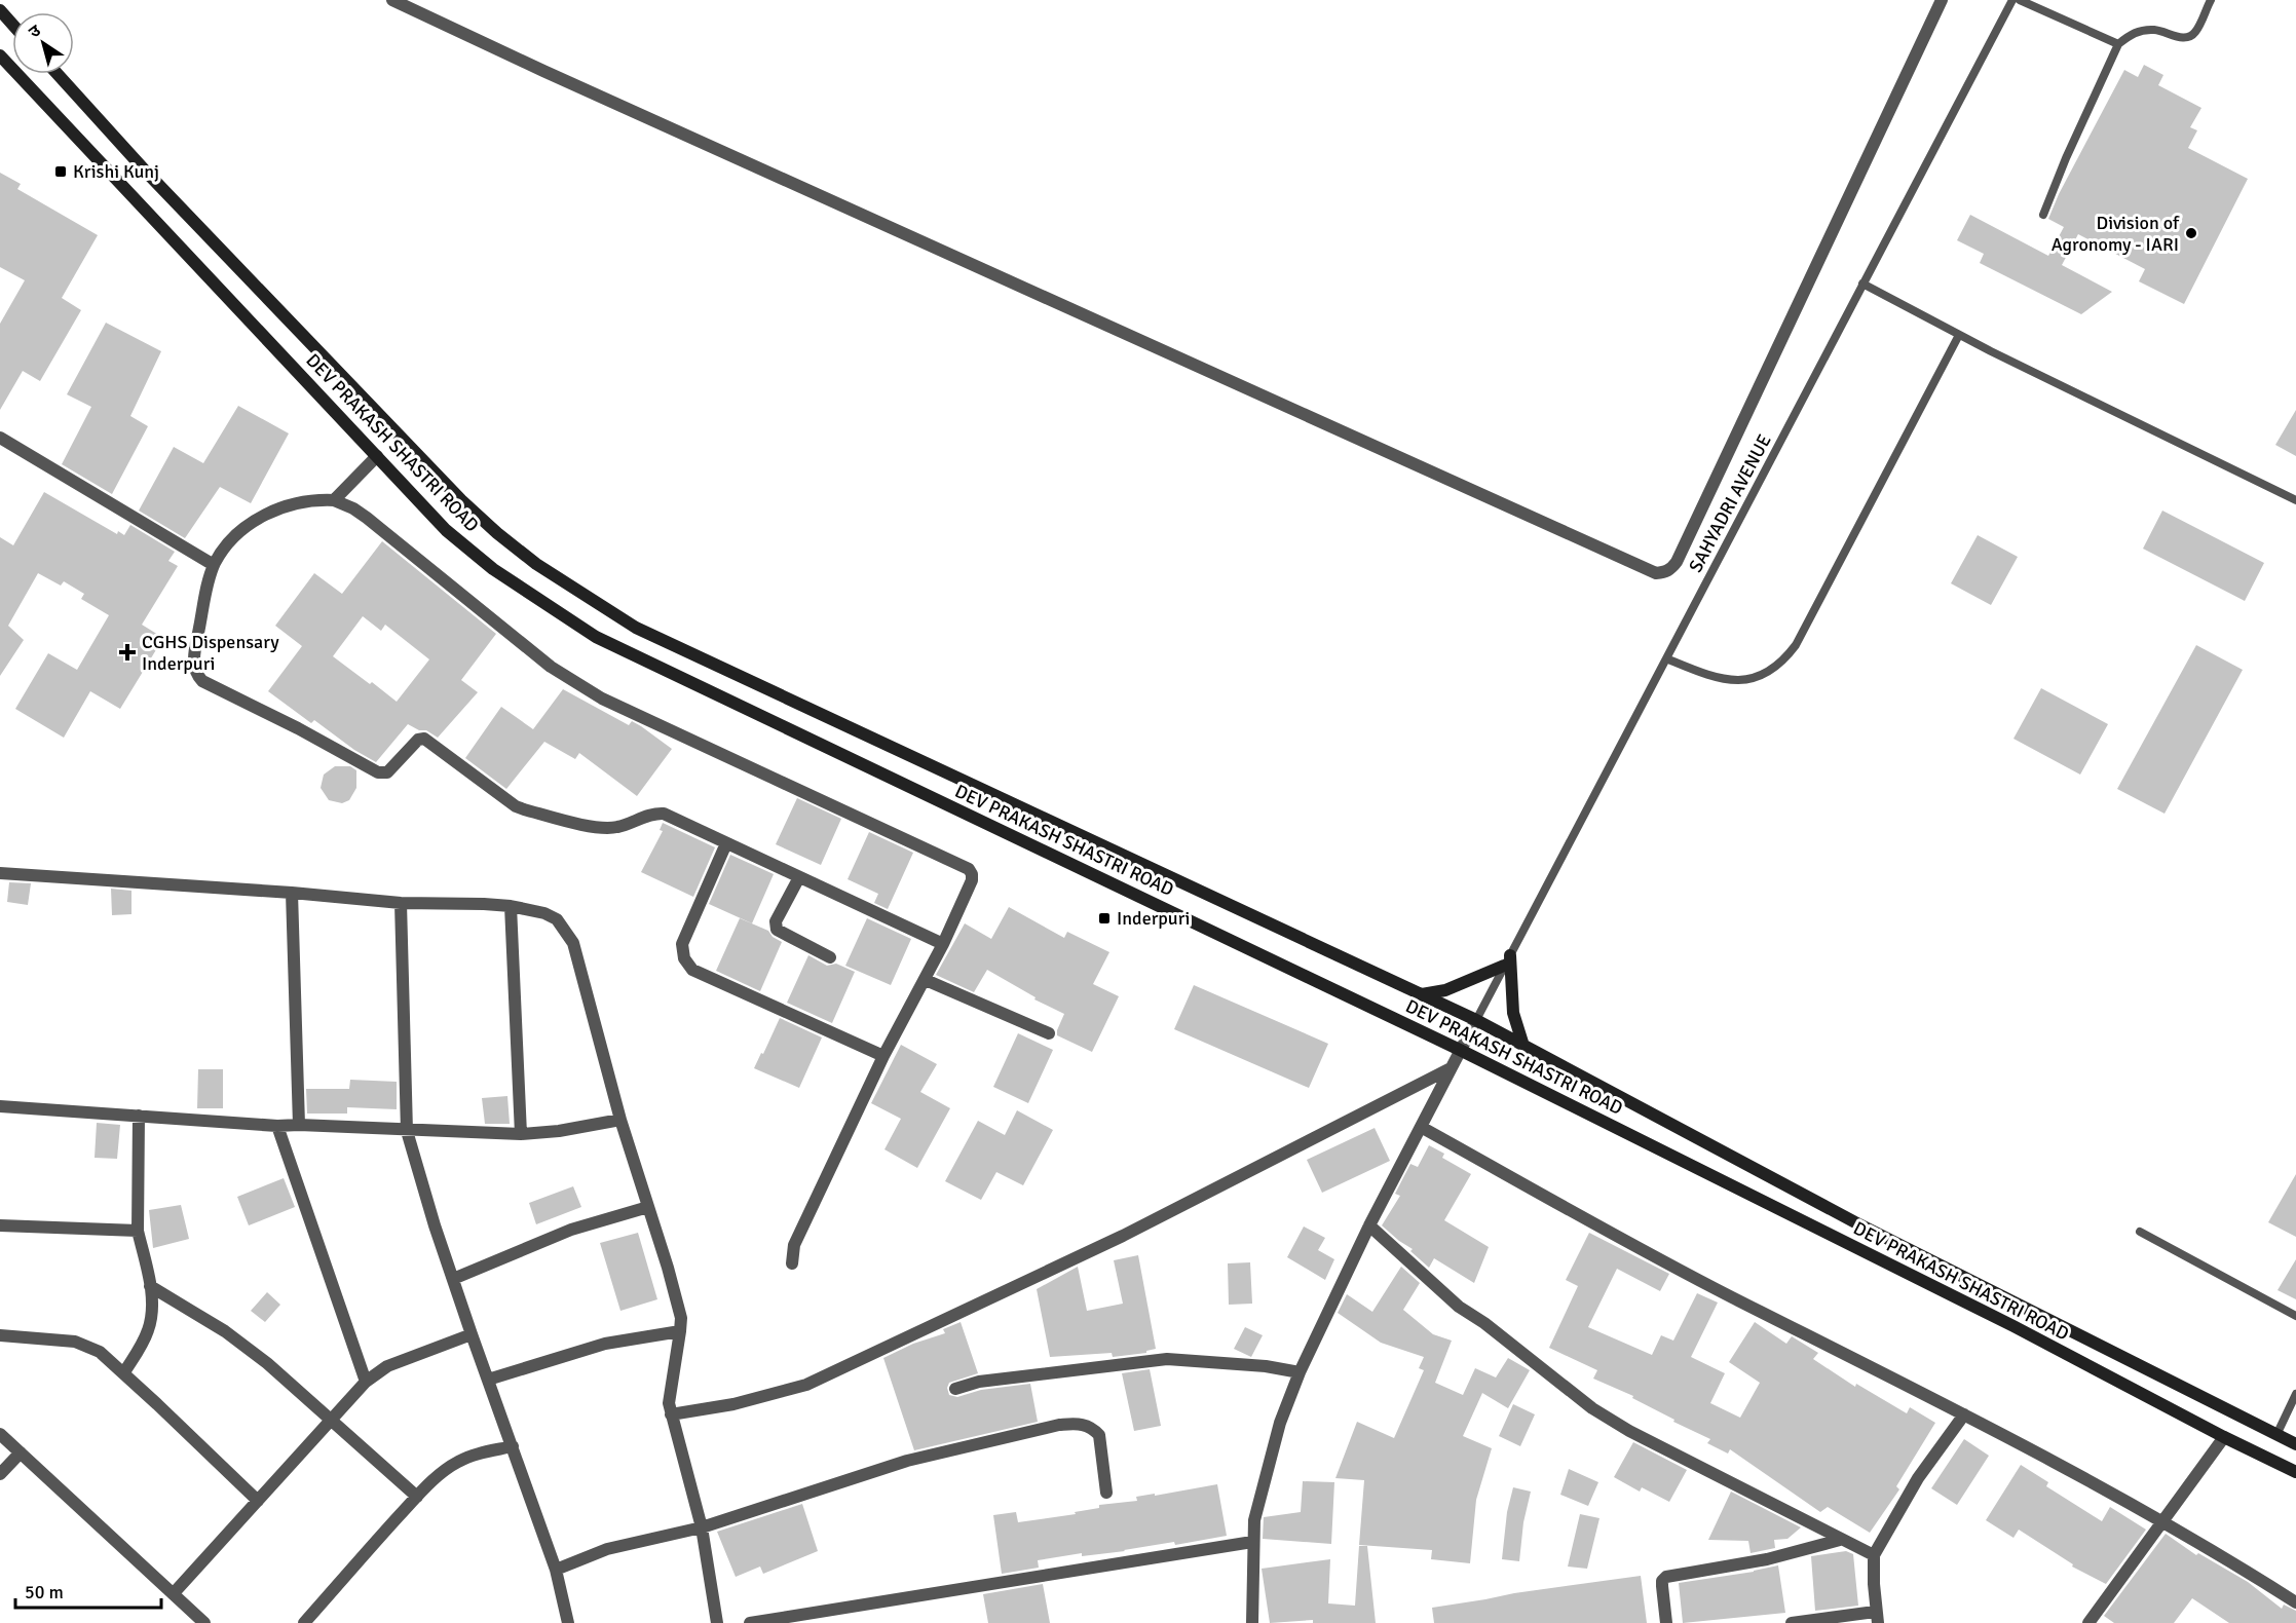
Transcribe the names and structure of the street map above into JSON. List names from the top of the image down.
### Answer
{
  "streets": {
    "street": ["DEV PRAKASH SHASTRI ROAD"],
    "lane": ["SAHYADRI AVENUE"]
  },
  "crossings": [
    ["DEV PRAKASH SHASTRI ROAD", "SAHYADRI AVENUE"]
  ],
  "places": {
    "transit": ["Krishi Kunj", "Inderpuri"],
    "other": ["Division of Agronomy - IARI"],
    "health": ["CGHS Dispensary Inderpuri"]
  },
  "scale_bar": "50 m",
  "north": "top left"
}
